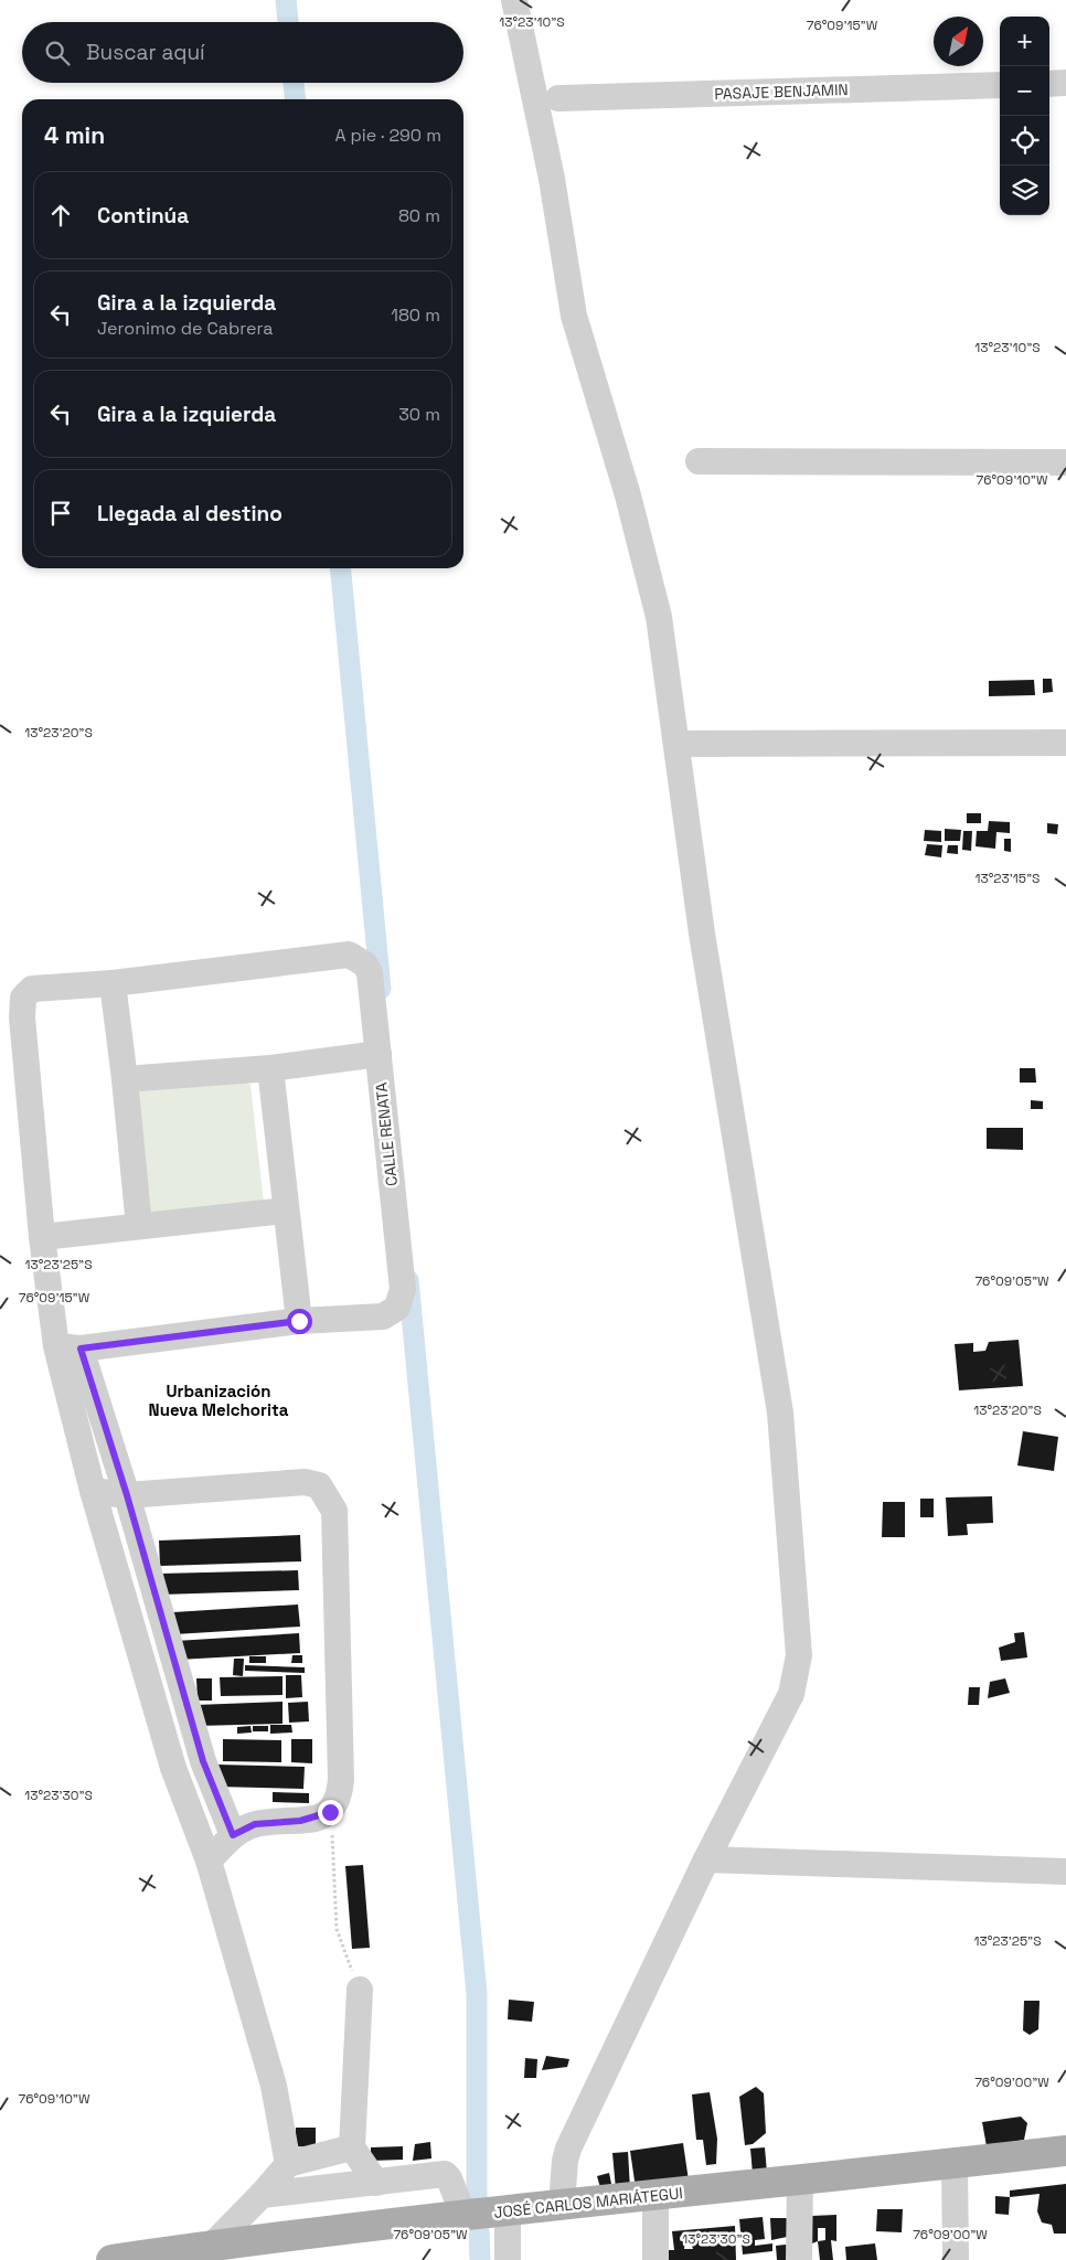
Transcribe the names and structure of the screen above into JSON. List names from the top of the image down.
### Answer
{
  "streets": {
    "main road": ["JOSÉ CARLOS MARIÁTEGUI"],
    "street": ["PASAJE BENJAMIN", "CALLE RENATA"]
  },
  "districts": ["Urbanización Nueva Melchorita"],
  "north": "top right",
  "page": {
    "map_buttons": ["+", "−"],
    "search": "Buscar aquí",
    "heading": ["4 min", "A pie · 290 m"],
    "list": [
      ["Continúa", "80 m"],
      ["Gira a la izquierda", "Jeronimo de Cabrera", "180 m"],
      ["Gira a la izquierda", "30 m"],
      "Llegada al destino"
    ]
  },
  "coordinates": [
    "13°23'10\"S",
    "76°09'15\"W",
    "76°09'10\"W",
    "13°23'20\"S",
    "13°23'15\"S",
    "13°23'25\"S",
    "76°09'05\"W",
    "13°23'30\"S",
    "76°09'00\"W"
  ]
}
